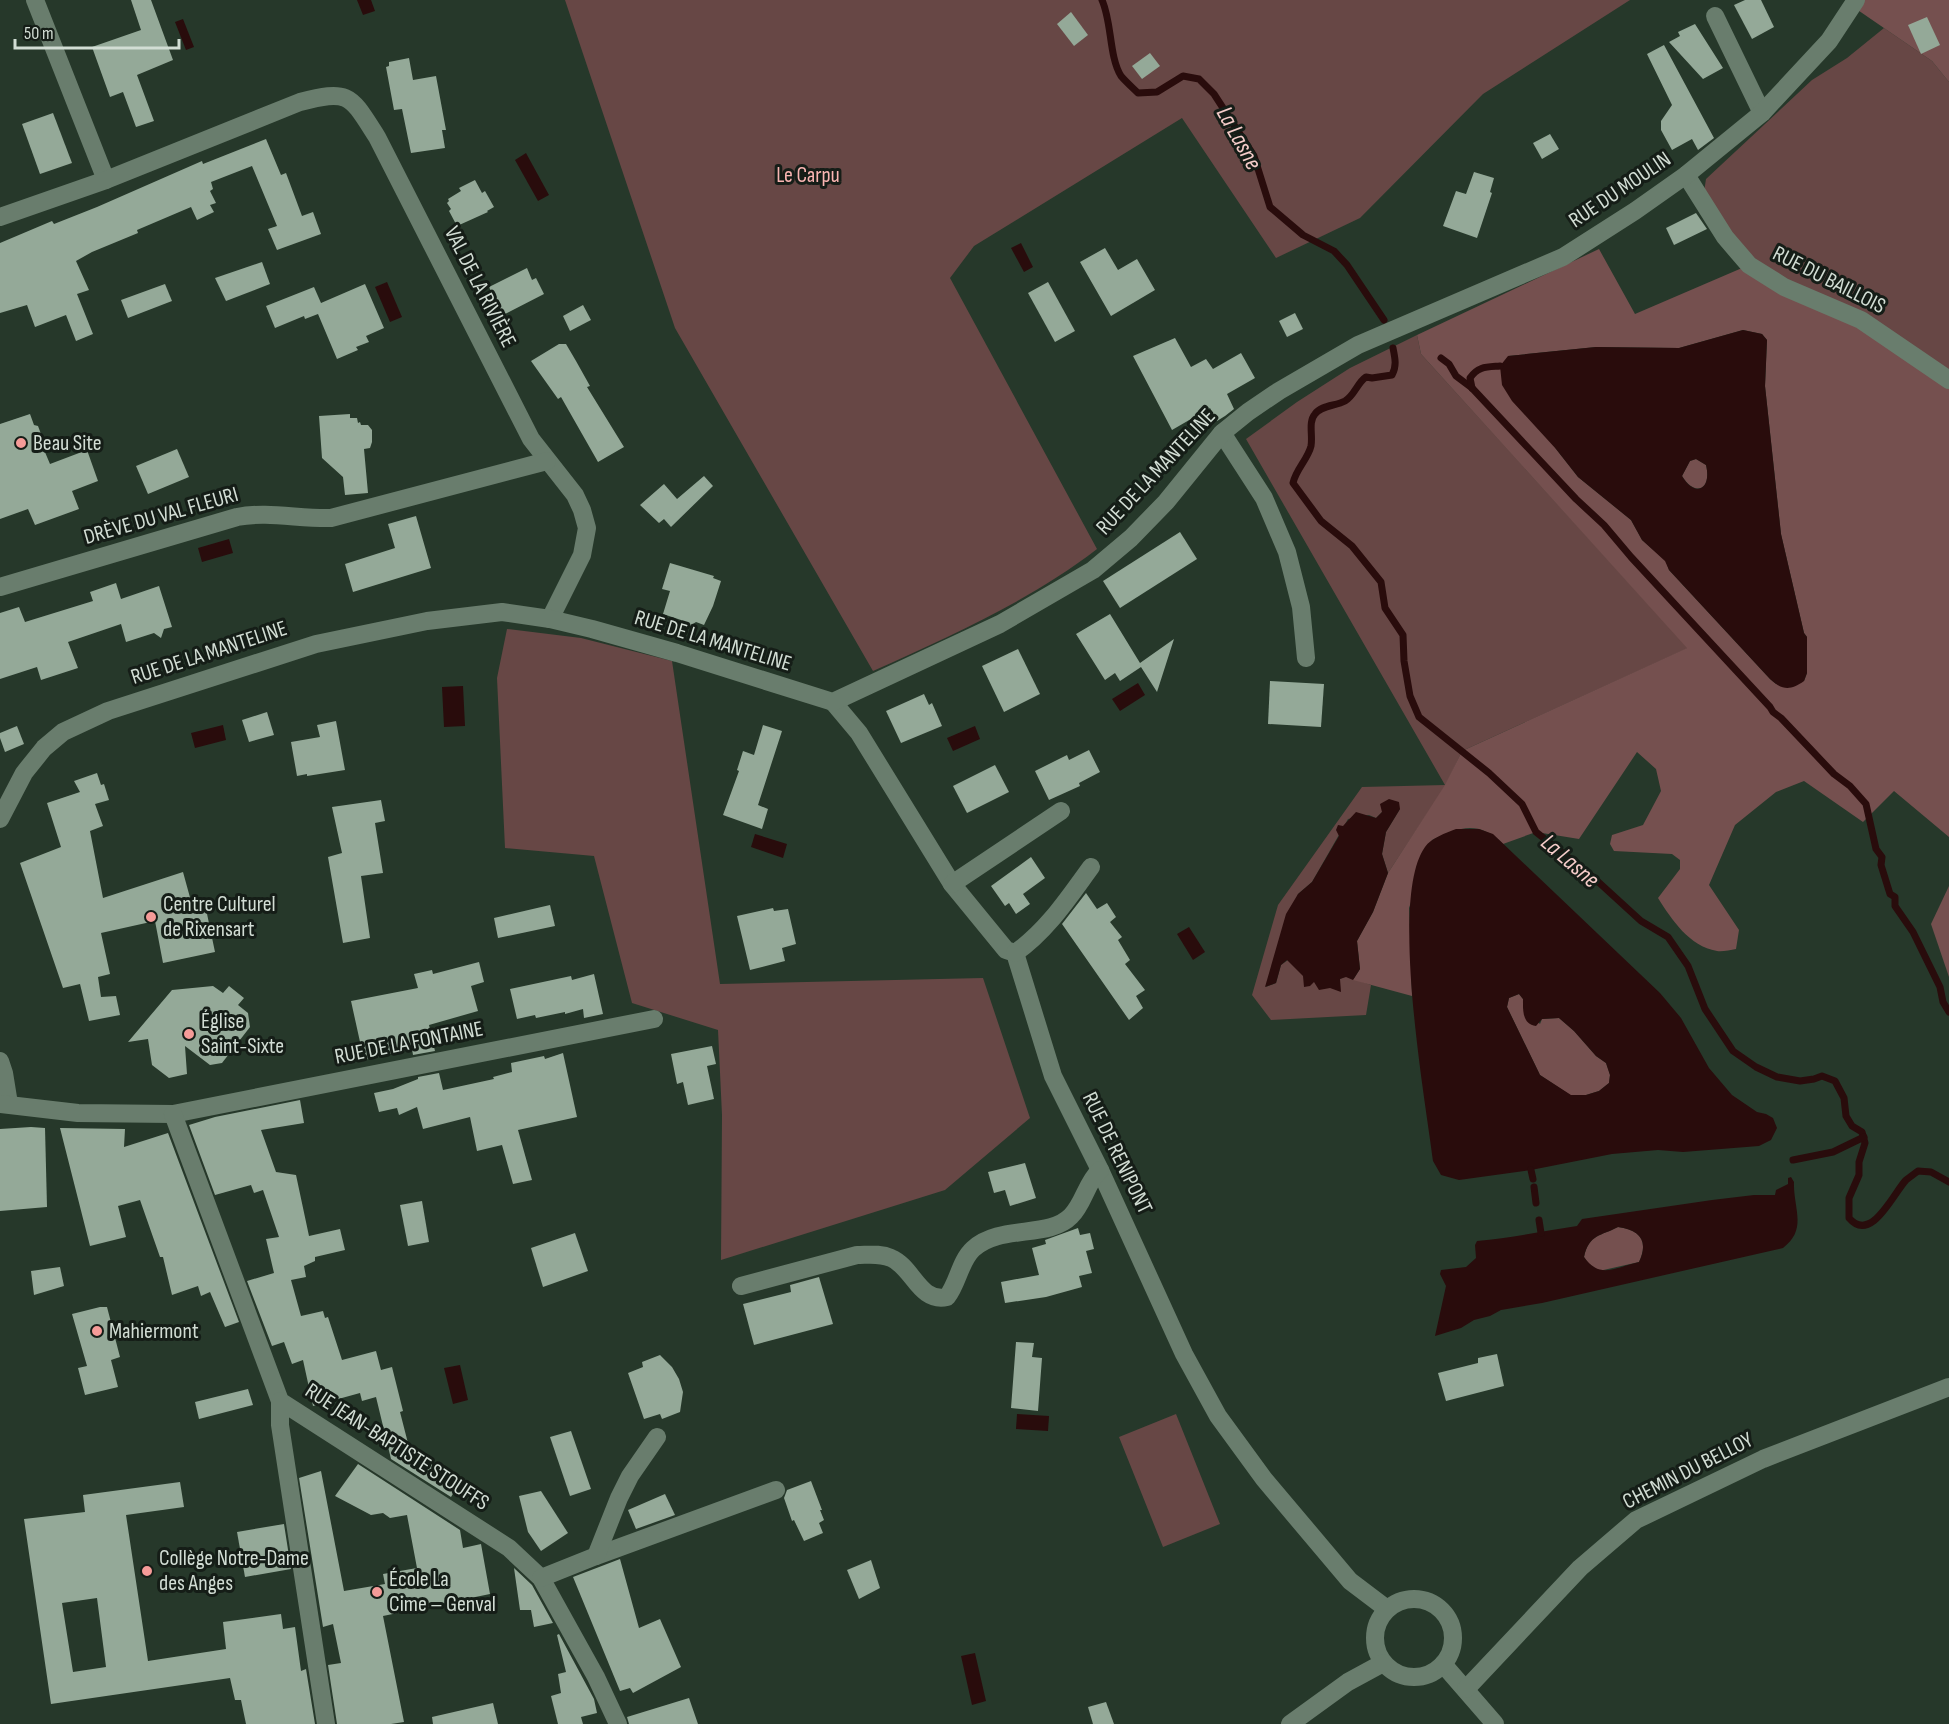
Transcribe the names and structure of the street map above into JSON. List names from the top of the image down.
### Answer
{
  "streets": {
    "street": [
      "RUE DU MOULIN",
      "RUE DU BAILLOIS",
      "VAL DE LA RIVIÈRE",
      "RUE DE LA MANTELINE",
      "DRÈVE DU VAL FLEURI",
      "RUE DE LA FONTAINE",
      "RUE DE RENIPONT",
      "RUE JEAN-BAPTISTE STOUFFS",
      "CHEMIN DU BELLOY"
    ]
  },
  "crossings": [
    ["RUE DU MOULIN", "RUE DU BAILLOIS"],
    ["RUE DU MOULIN", "RUE DE LA MANTELINE"],
    ["VAL DE LA RIVIÈRE", "RUE DE LA MANTELINE"],
    ["VAL DE LA RIVIÈRE", "DRÈVE DU VAL FLEURI"],
    ["RUE DE LA FONTAINE", "RUE JEAN-BAPTISTE STOUFFS"]
  ],
  "water": ["La Lasne"],
  "parks": ["Le Carpu"],
  "places": [
    "Beau Site",
    "Centre Culturel de Rixensart",
    "Église Saint-Sixte",
    "Mahiermont",
    "Collège Notre-Dame des Anges",
    "École La Cime – Genval"
  ],
  "scale_bar": "50 m"
}
